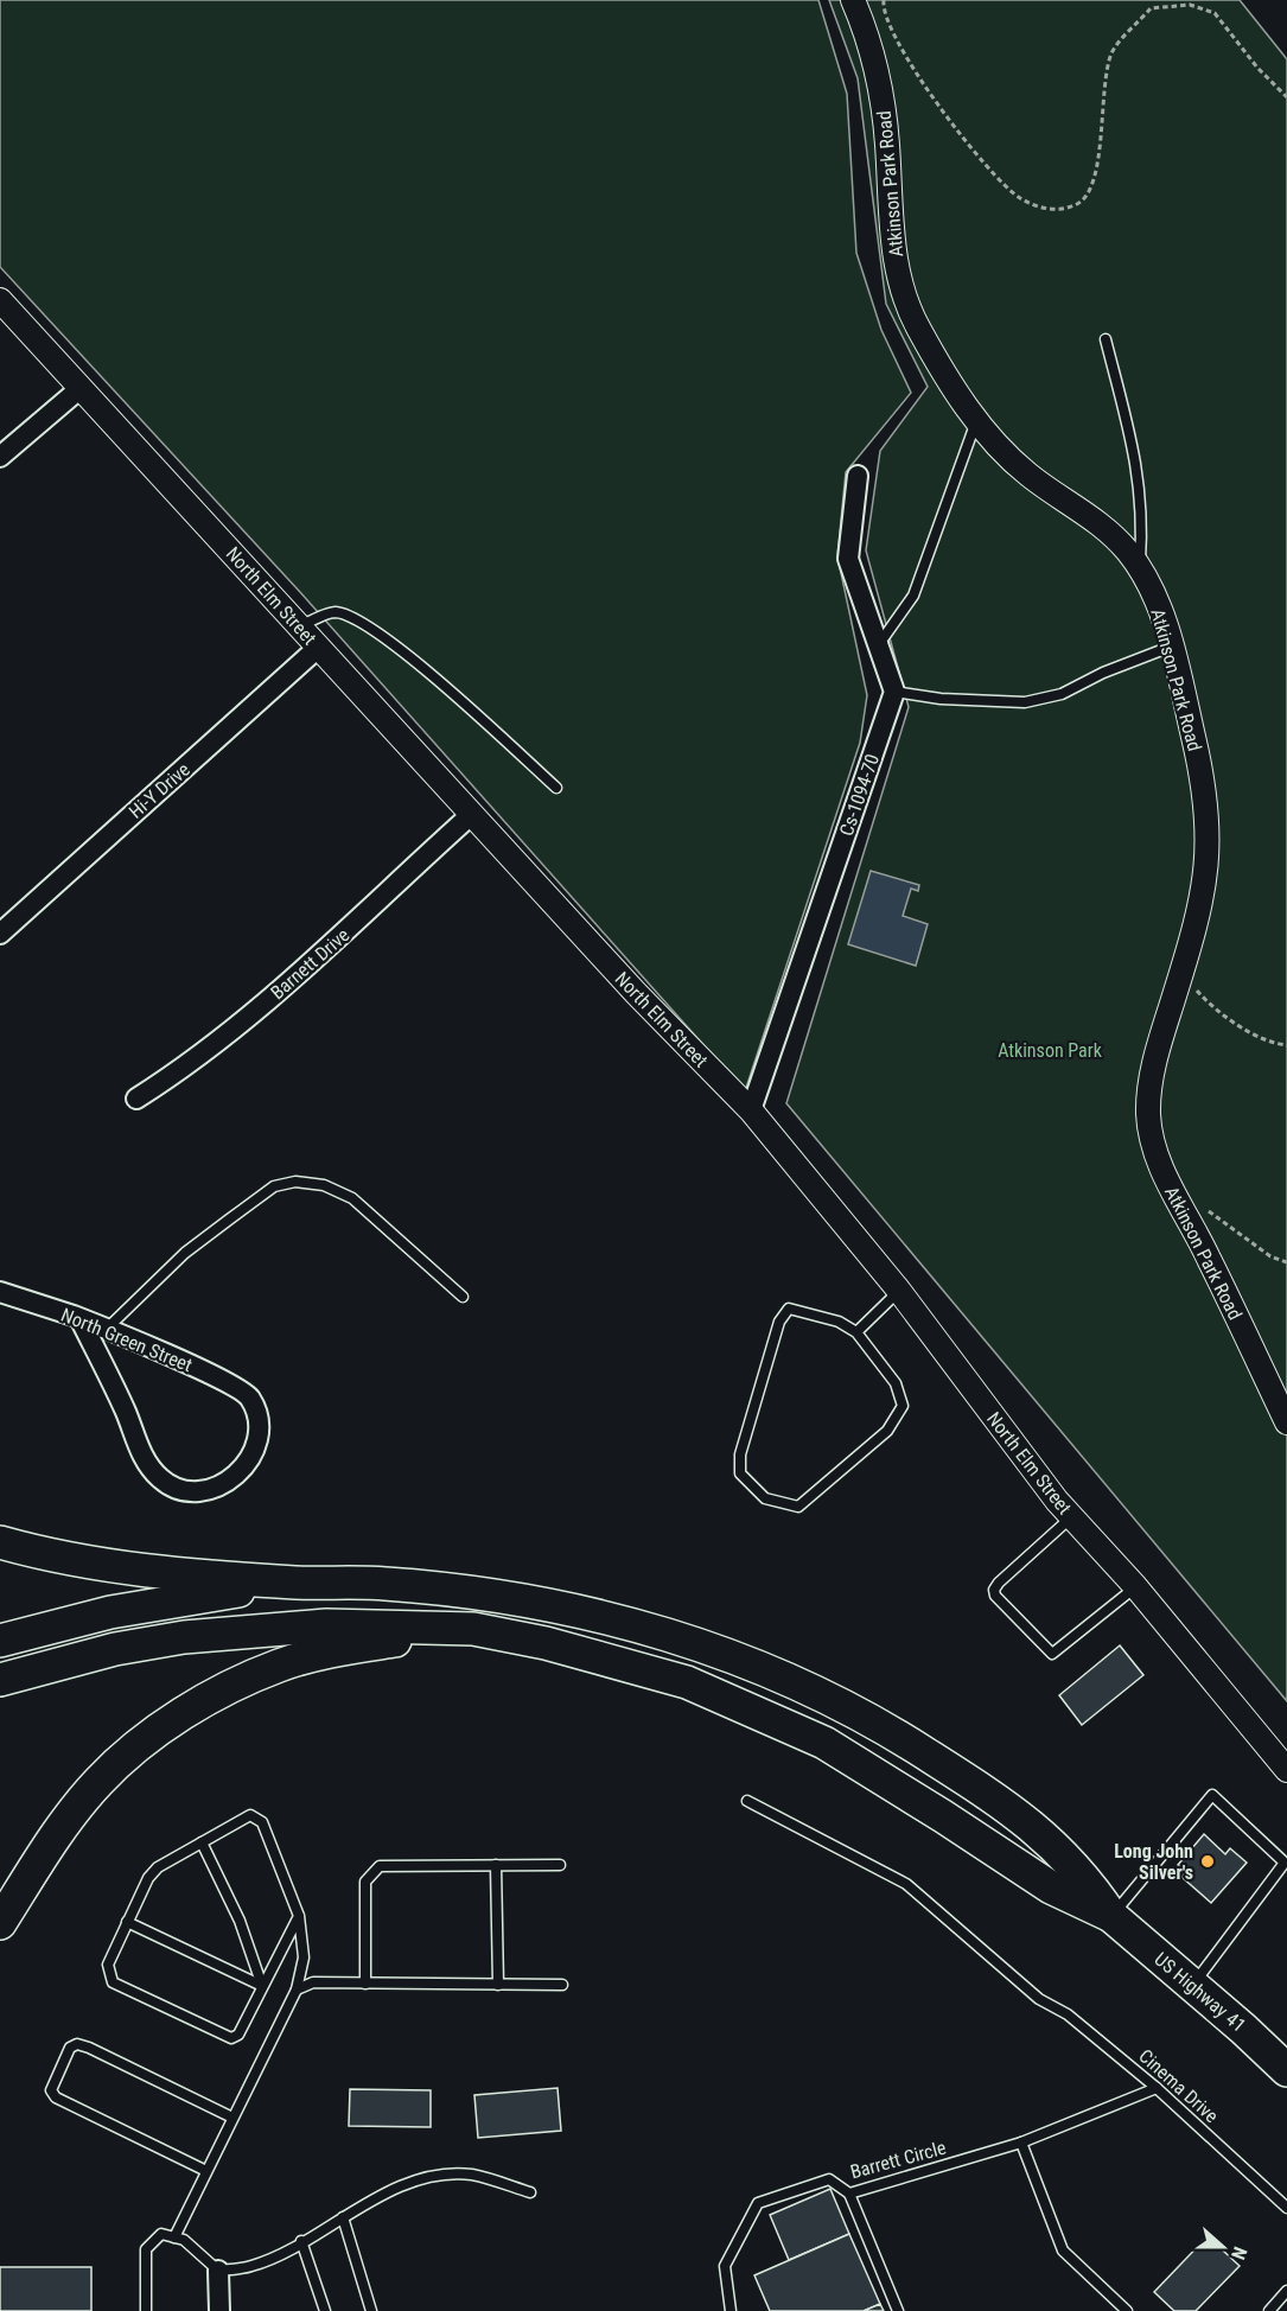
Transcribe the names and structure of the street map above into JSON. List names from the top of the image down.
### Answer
{
  "streets": {
    "highway": ["US Highway 41"],
    "street": [
      "Atkinson Park Road",
      "North Elm Street",
      "Hi-Y Drive",
      "Cs-1094-70",
      "Barnett Drive",
      "North Green Street"
    ],
    "lane": ["Cinema Drive", "Barrett Circle"]
  },
  "crossings": [
    ["North Elm Street", "Hi-Y Drive"],
    ["North Elm Street", "Cs-1094-70"],
    ["North Elm Street", "Barnett Drive"],
    ["Cinema Drive", "Barrett Circle"]
  ],
  "parks": ["Atkinson Park"],
  "places": ["Long John Silver's"],
  "north": "right"
}
